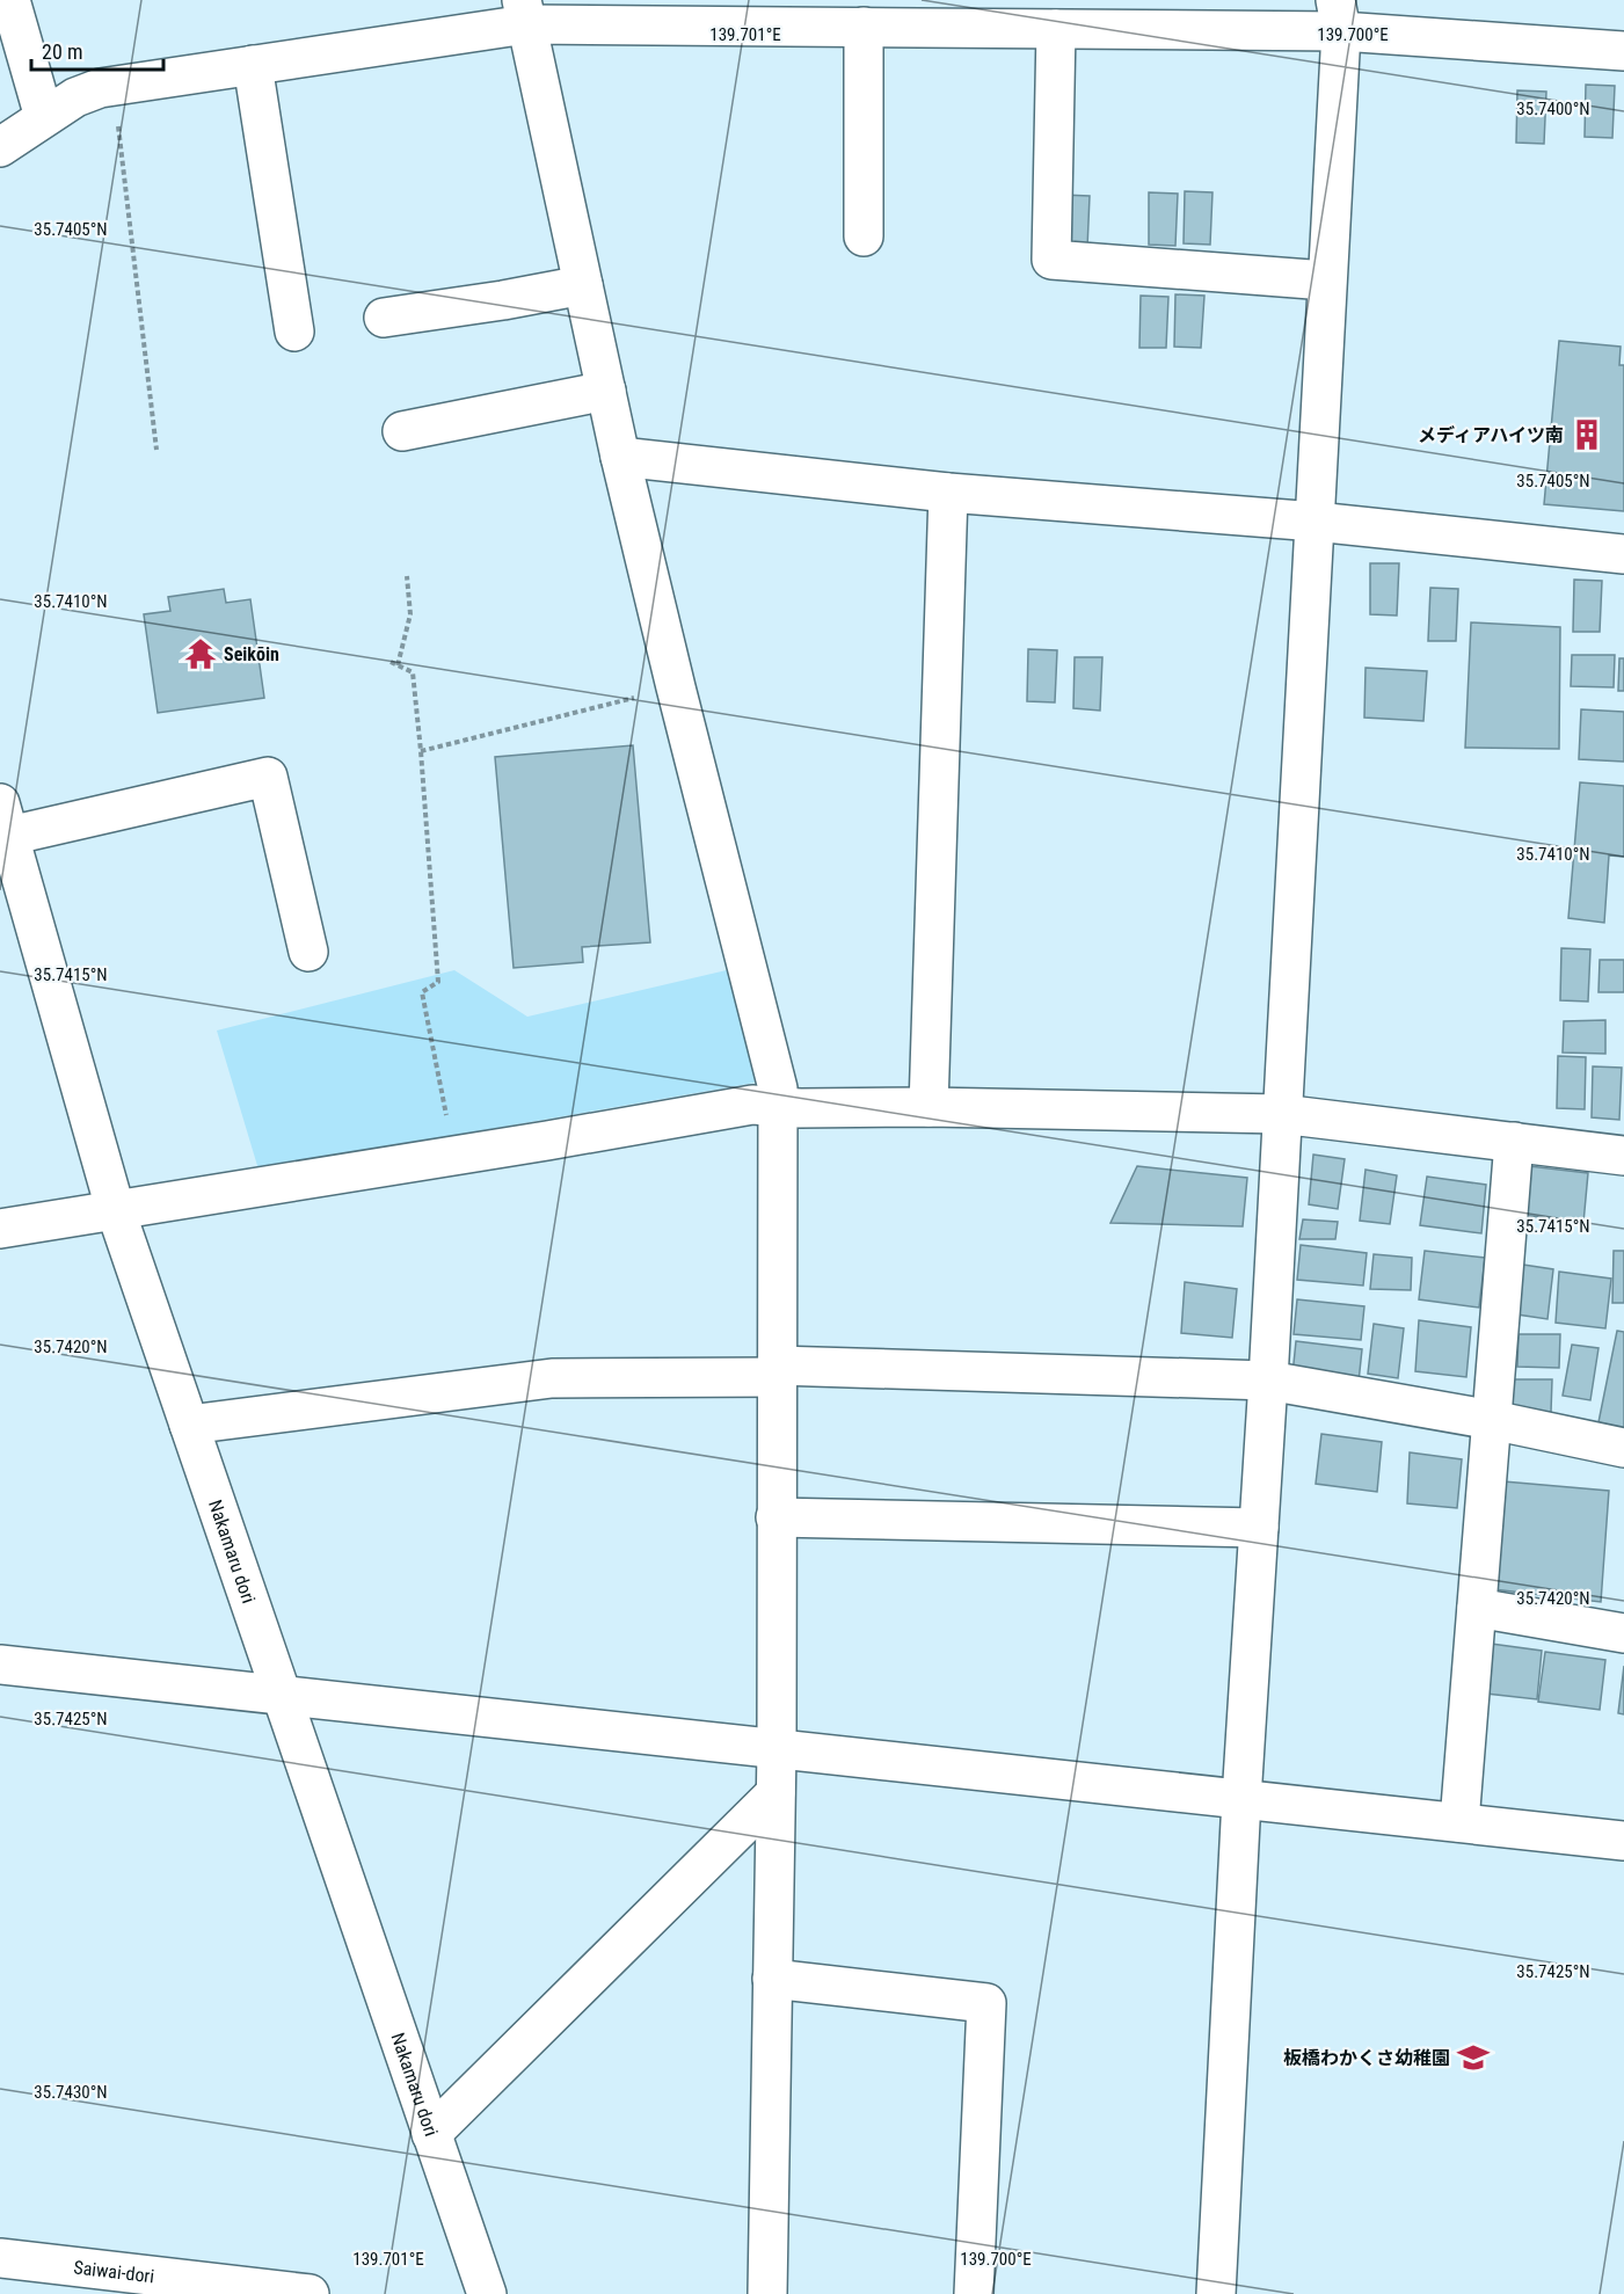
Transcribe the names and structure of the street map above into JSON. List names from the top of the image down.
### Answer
{
  "streets": {
    "street": ["Nakamaru dori", "Saiwai-dori"]
  },
  "places": {
    "building": ["メディアハイツ南"],
    "temple": ["Seikōin"],
    "school or university": ["板橋わかくさ幼稚園"]
  },
  "scale_bar": "20 m",
  "coordinates": [
    "139.701°E",
    "139.700°E",
    "35.7400°N",
    "35.7405°N",
    "35.7410°N",
    "35.7415°N",
    "35.7420°N",
    "35.7425°N",
    "35.7430°N"
  ]
}
